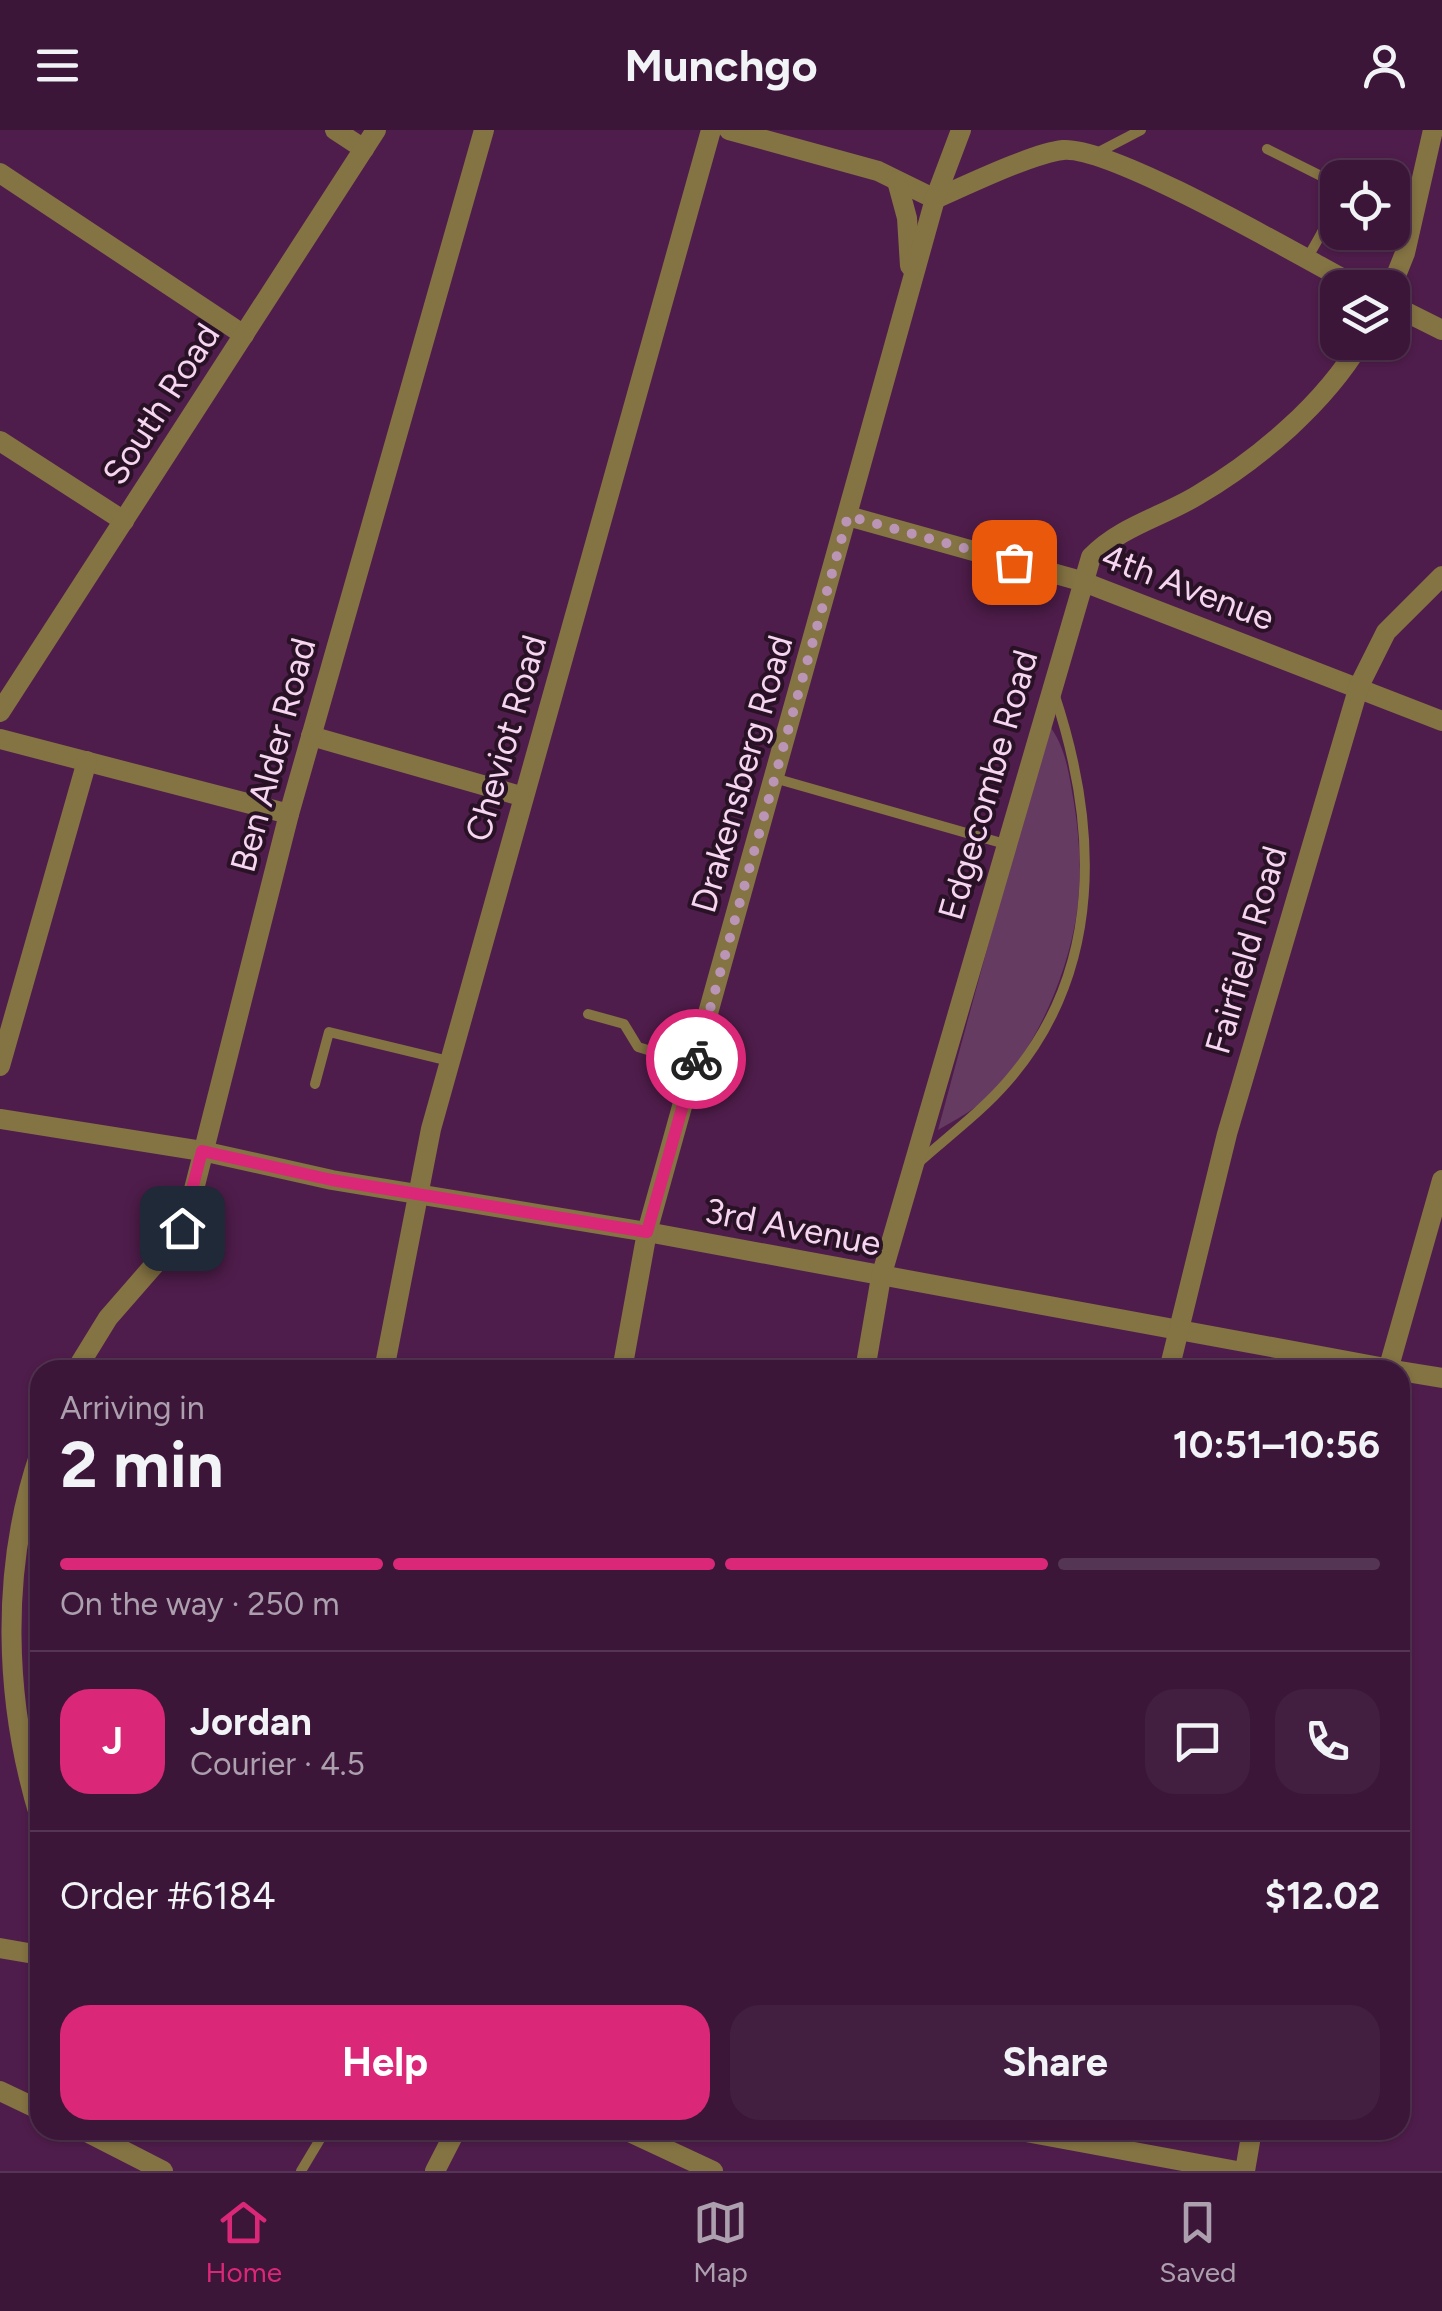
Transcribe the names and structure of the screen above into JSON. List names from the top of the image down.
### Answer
{
  "streets": {
    "street": [
      "South Road",
      "4th Avenue",
      "Cheviot Road",
      "Ben Alder Road",
      "Drakensberg Road",
      "Edgecombe Road",
      "Fairfield Road",
      "3rd Avenue"
    ]
  },
  "crossings": [
    ["4th Avenue", "Drakensberg Road"],
    ["4th Avenue", "Edgecombe Road"],
    ["4th Avenue", "Fairfield Road"],
    ["Cheviot Road", "3rd Avenue"],
    ["Ben Alder Road", "3rd Avenue"],
    ["Drakensberg Road", "3rd Avenue"],
    ["Edgecombe Road", "3rd Avenue"],
    ["Fairfield Road", "3rd Avenue"]
  ],
  "page": {
    "header": "Munchgo",
    "heading": ["2 min", "Arriving in", "10:51–10:56"],
    "panel": [
      "Jordan",
      "Courier · 4.5",
      "Order #6184",
      "$12.02"
    ],
    "bar": "On the way · 250 m",
    "round": "J",
    "buttons": ["Help", "Share"],
    "tabs": ["Home", "Map", "Saved"]
  }
}
